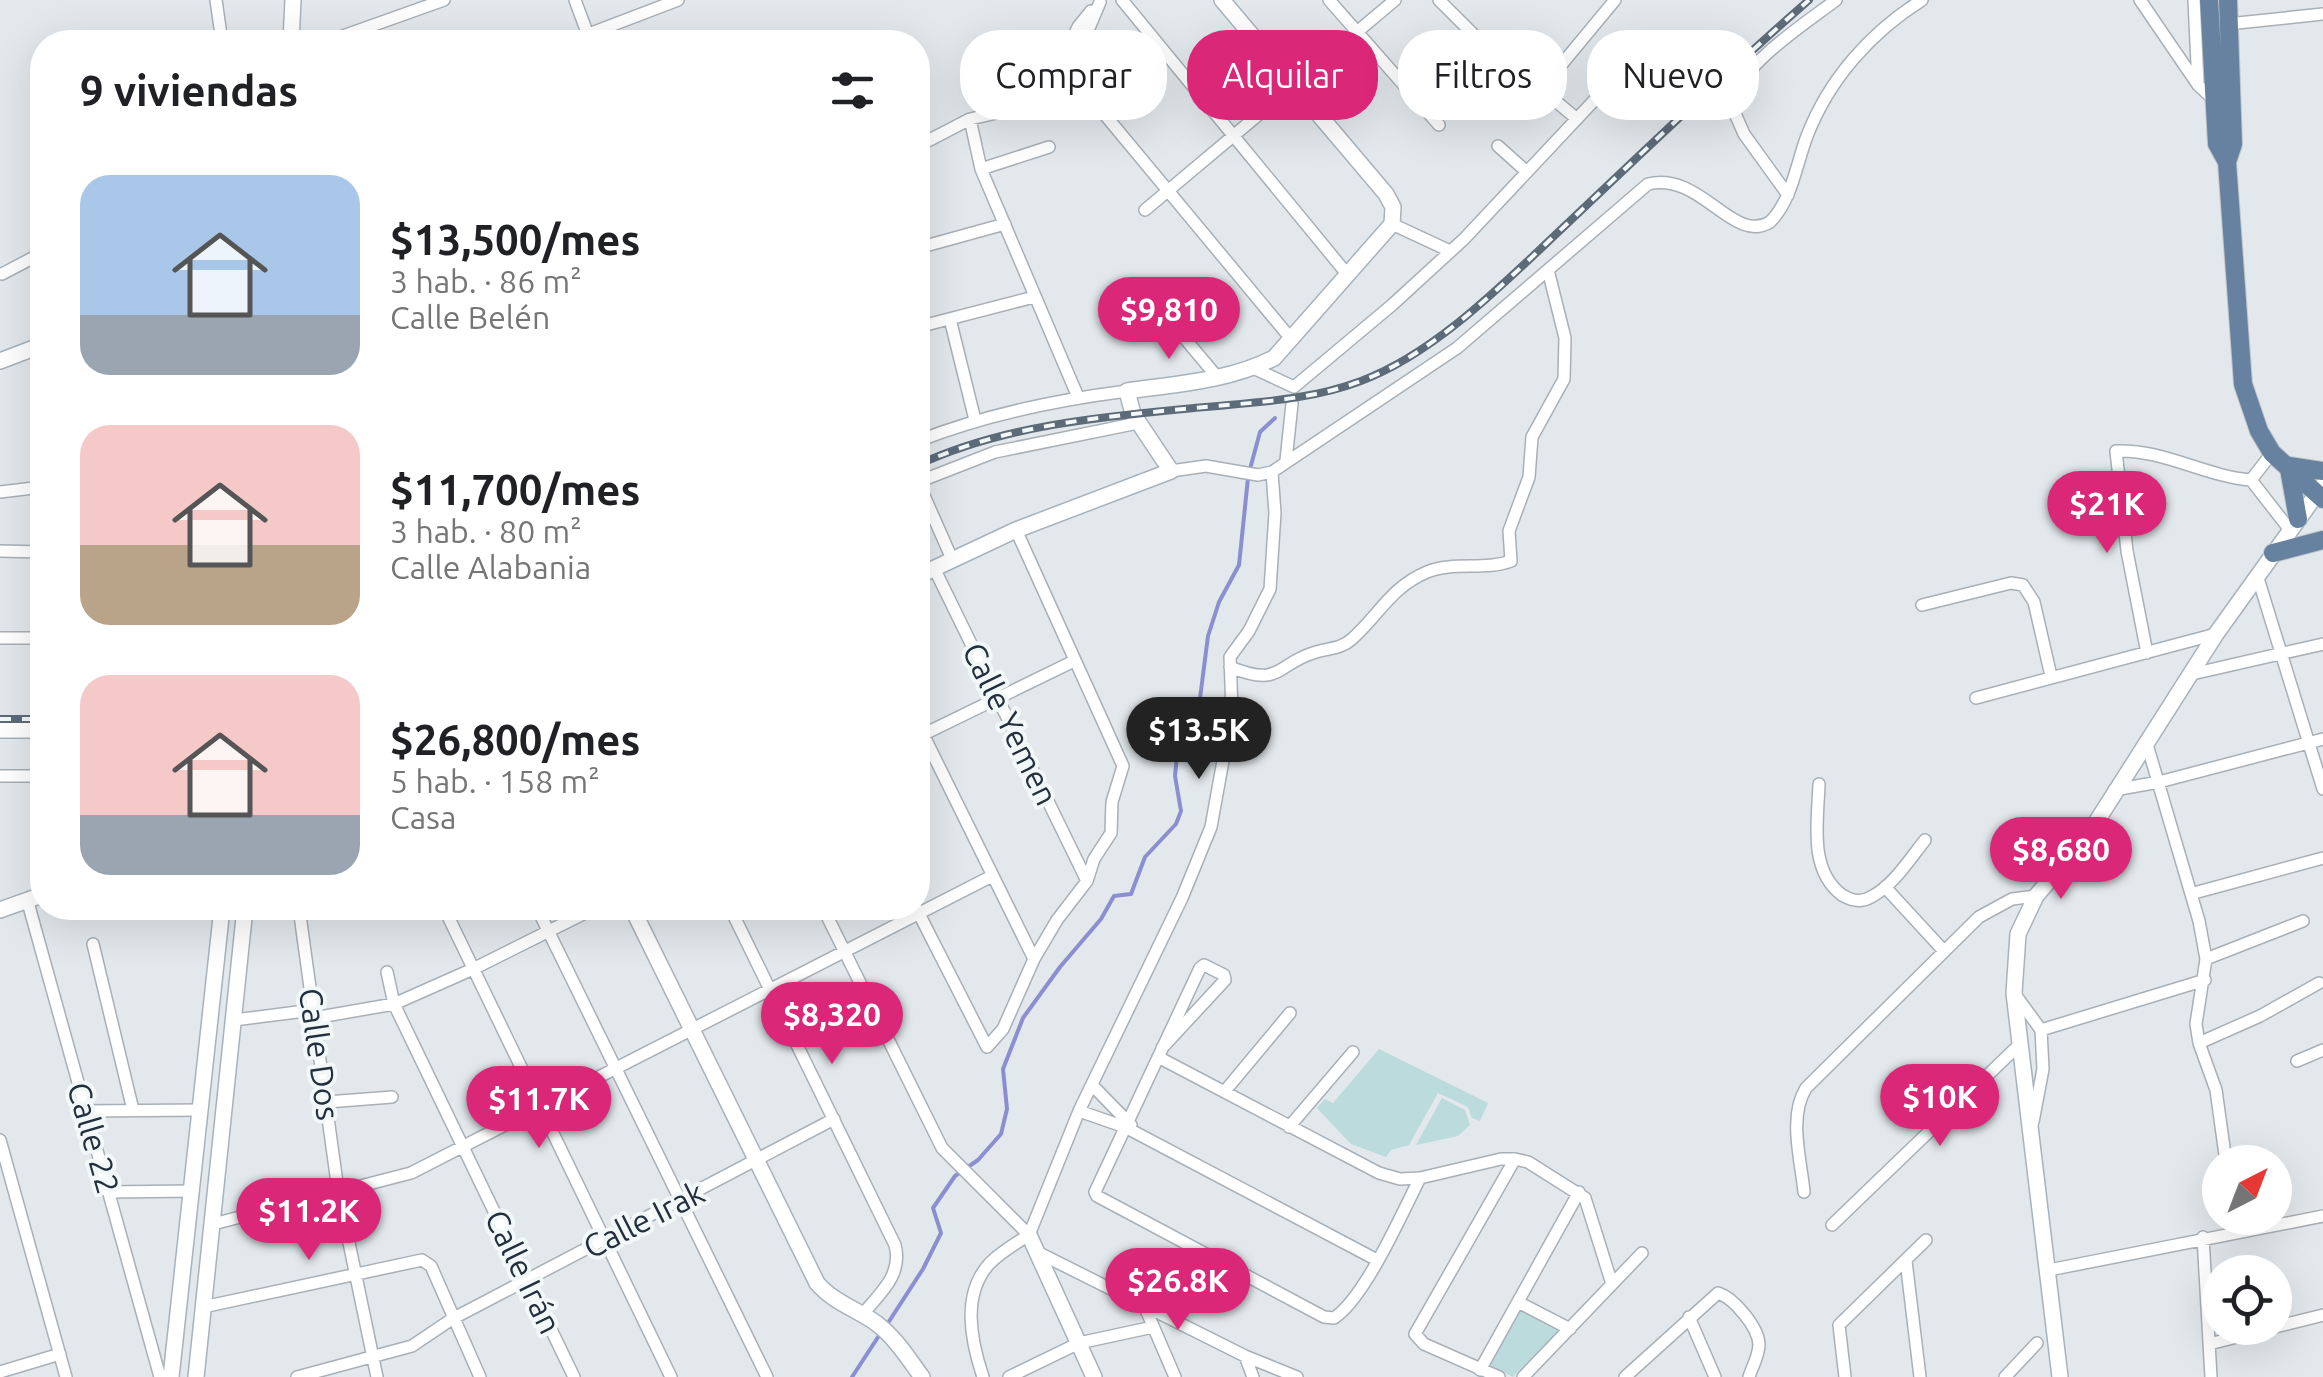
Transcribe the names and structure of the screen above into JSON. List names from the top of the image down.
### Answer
{
  "streets": {
    "street": [
      "Calle Yemen",
      "Calle Dos",
      "Calle 22",
      "Calle Irak",
      "Calle Irán"
    ]
  },
  "crossings": [
    ["Calle Dos", "Calle Irak"],
    ["Calle Irak", "Calle Irán"]
  ],
  "north": "top right",
  "page": {
    "chip": [
      "Comprar",
      "Alquilar",
      "Filtros",
      "Nuevo"
    ],
    "heading": "9 viviendas",
    "list": [
      {
        "name": "$13,500/mes",
        "note": "3 hab. · 86 m² · Calle Belén"
      },
      {
        "name": "$11,700/mes",
        "note": "3 hab. · 80 m² · Calle Alabania"
      },
      {
        "name": "$26,800/mes",
        "note": "5 hab. · 158 m² · Casa"
      }
    ],
    "price": [
      "$9,810",
      "$21K",
      "$13.5K",
      "$8,680",
      "$8,320",
      "$10K",
      "$11.7K",
      "$11.2K",
      "$26.8K"
    ]
  }
}
